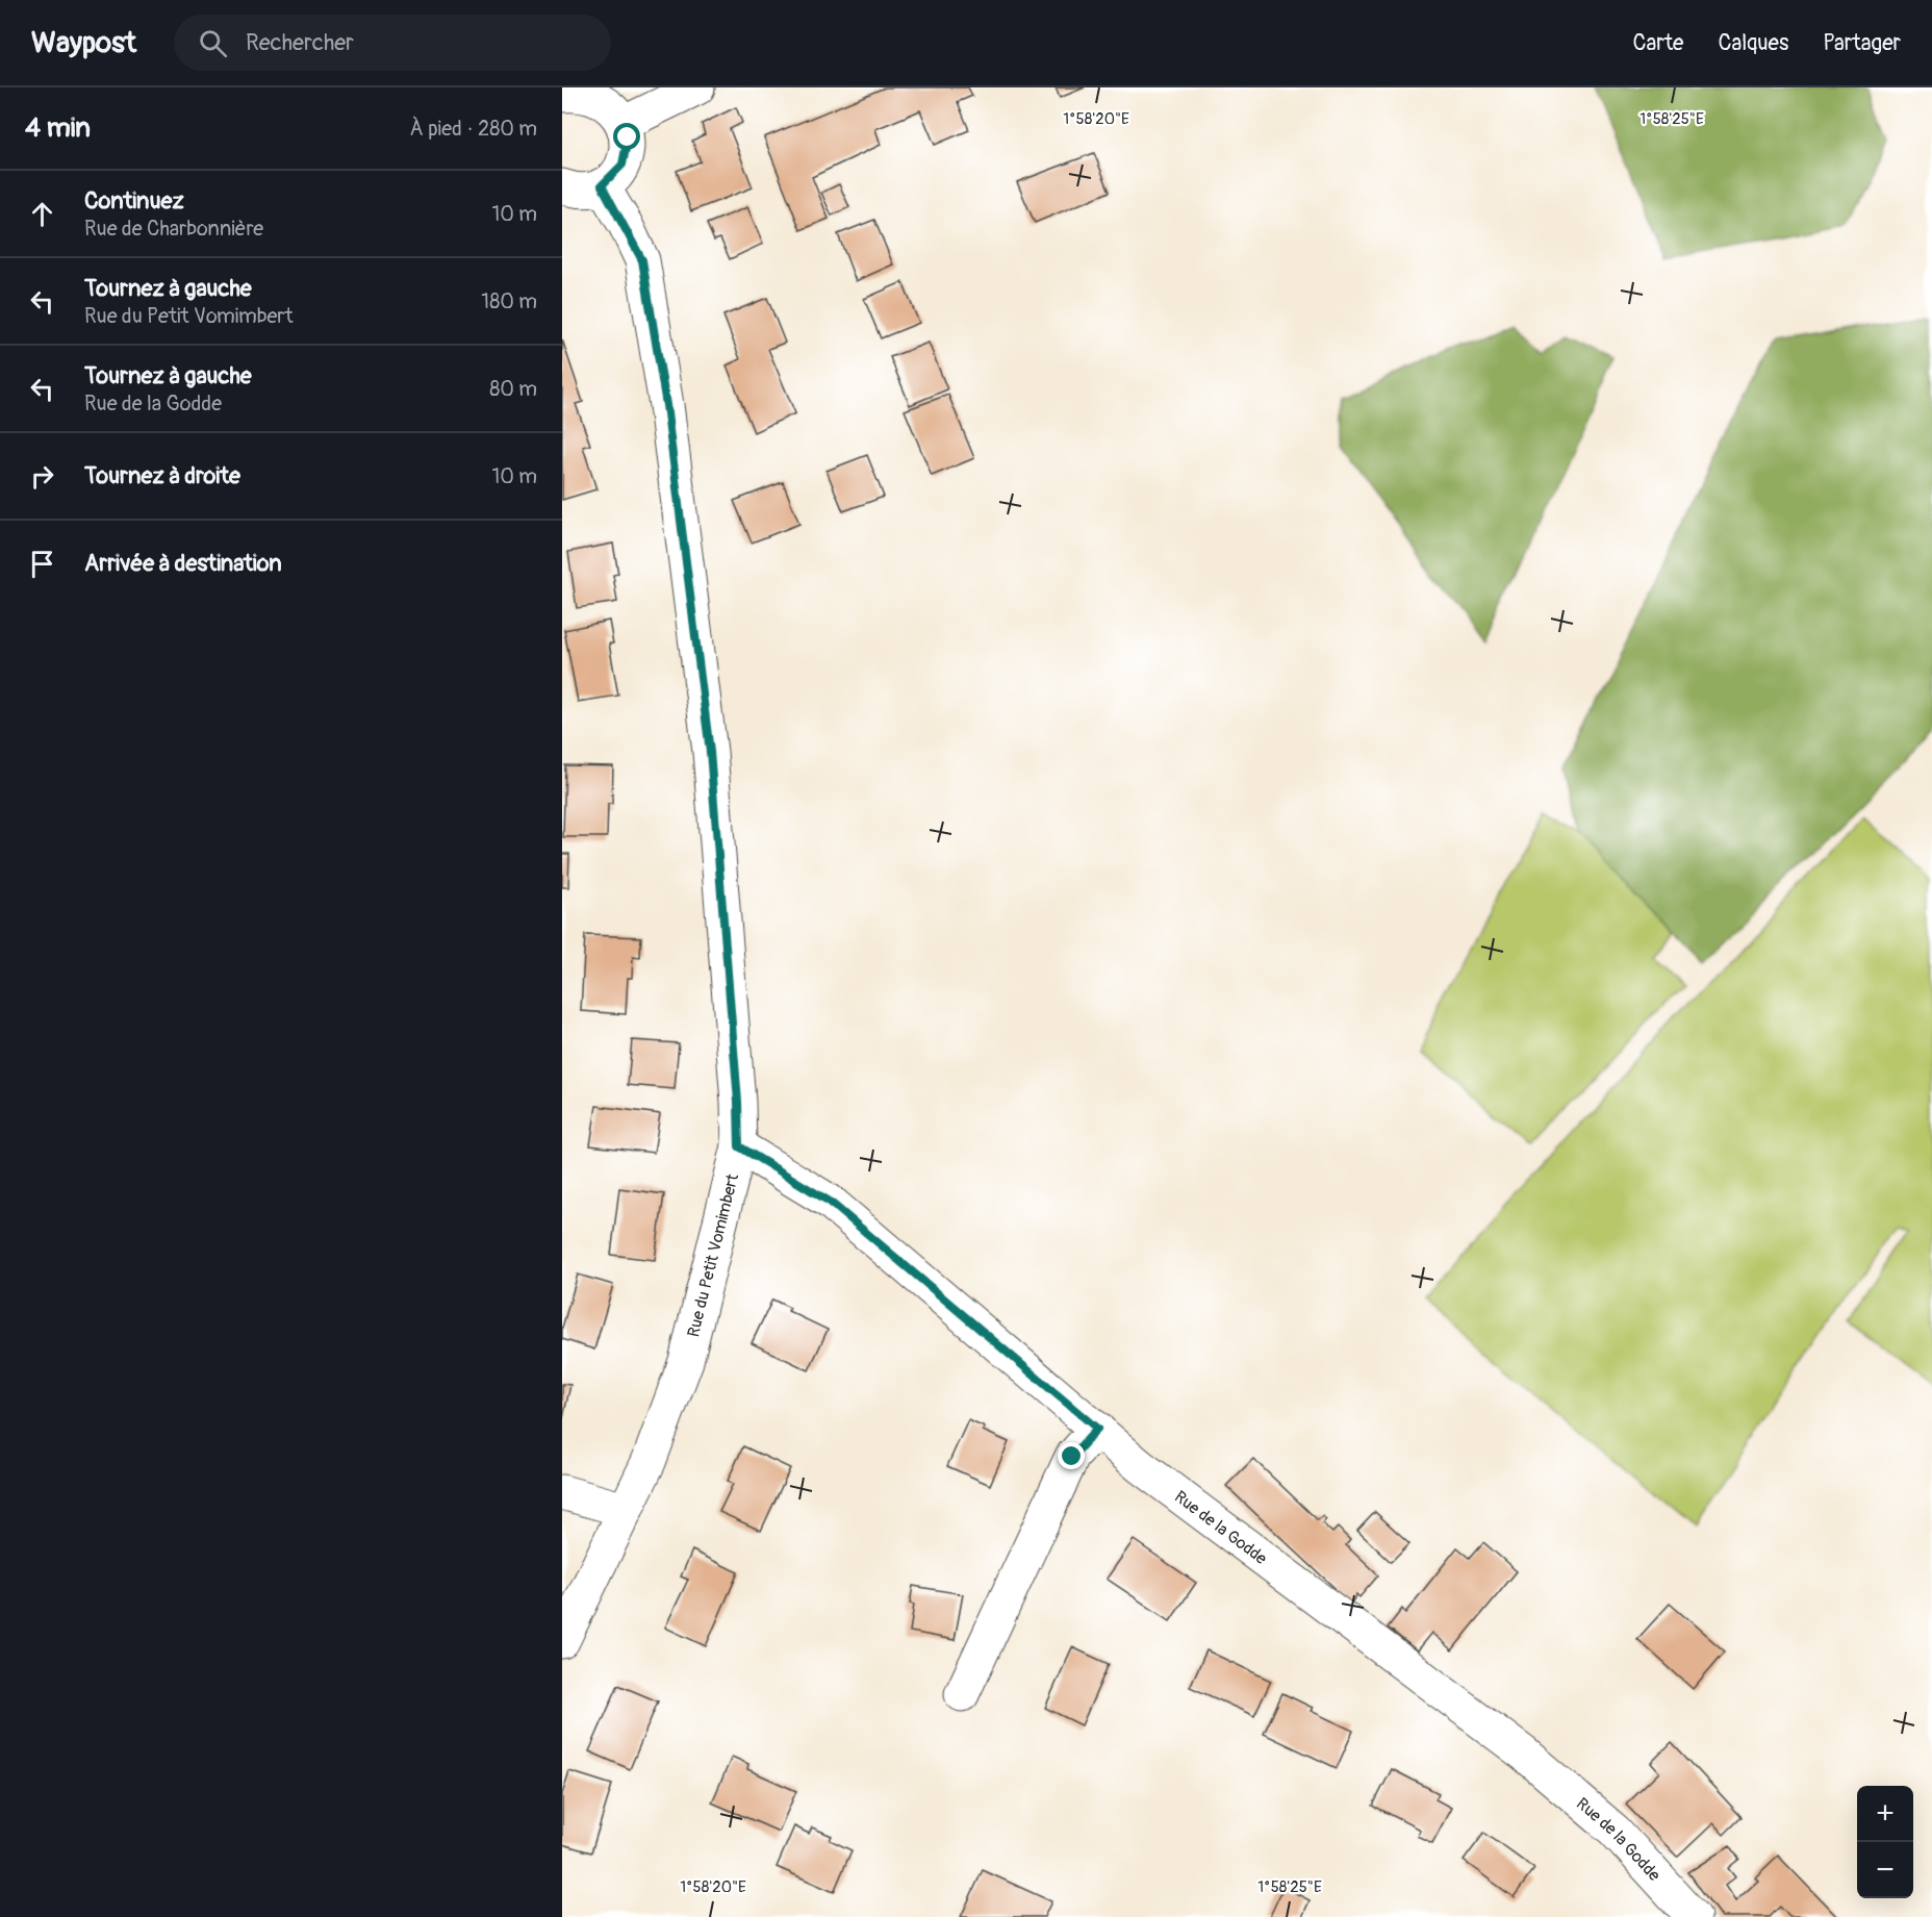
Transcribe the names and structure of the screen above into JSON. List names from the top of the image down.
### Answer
{
  "streets": {
    "street": ["Rue du Petit Vomimbert", "Rue de la Godde"]
  },
  "crossings": [
    ["Rue du Petit Vomimbert", "Rue de la Godde"]
  ],
  "page": {
    "header": "Waypost",
    "search": "Rechercher",
    "nav": ["Carte", "Calques", "Partager"],
    "heading": ["4 min", "À pied · 280 m"],
    "list": [
      ["Continuez", "Rue de Charbonnière", "10 m"],
      ["Tournez à gauche", "Rue du Petit Vomimbert", "180 m"],
      ["Tournez à gauche", "Rue de la Godde", "80 m"],
      ["Tournez à droite", "10 m"],
      "Arrivée à destination"
    ],
    "map_buttons": ["+", "−"]
  },
  "coordinates": ["1°58'20\"E", "1°58'25\"E"]
}
